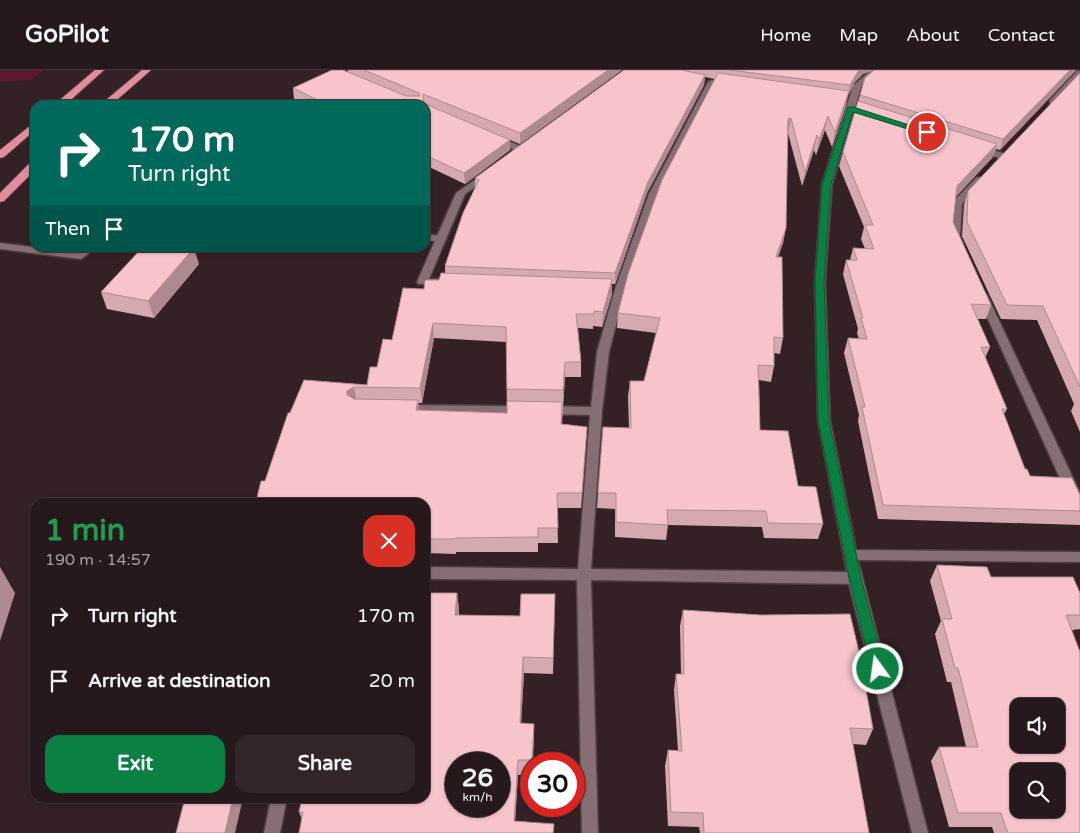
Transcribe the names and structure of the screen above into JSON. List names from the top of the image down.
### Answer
{
  "page": {
    "header": "GoPilot",
    "nav": [
      "Home",
      "Map",
      "About",
      "Contact"
    ],
    "turn": ["170 m", "Turn right"],
    "then": "Then",
    "heading": ["1 min", "190 m · 14:57"],
    "list": [
      {
        "name": "Turn right",
        "value": "170 m"
      },
      {
        "name": "Arrive at destination",
        "value": "20 m"
      }
    ],
    "buttons": ["Exit", "Share"],
    "speed": "26 km/h",
    "limit": "30"
  }
}
